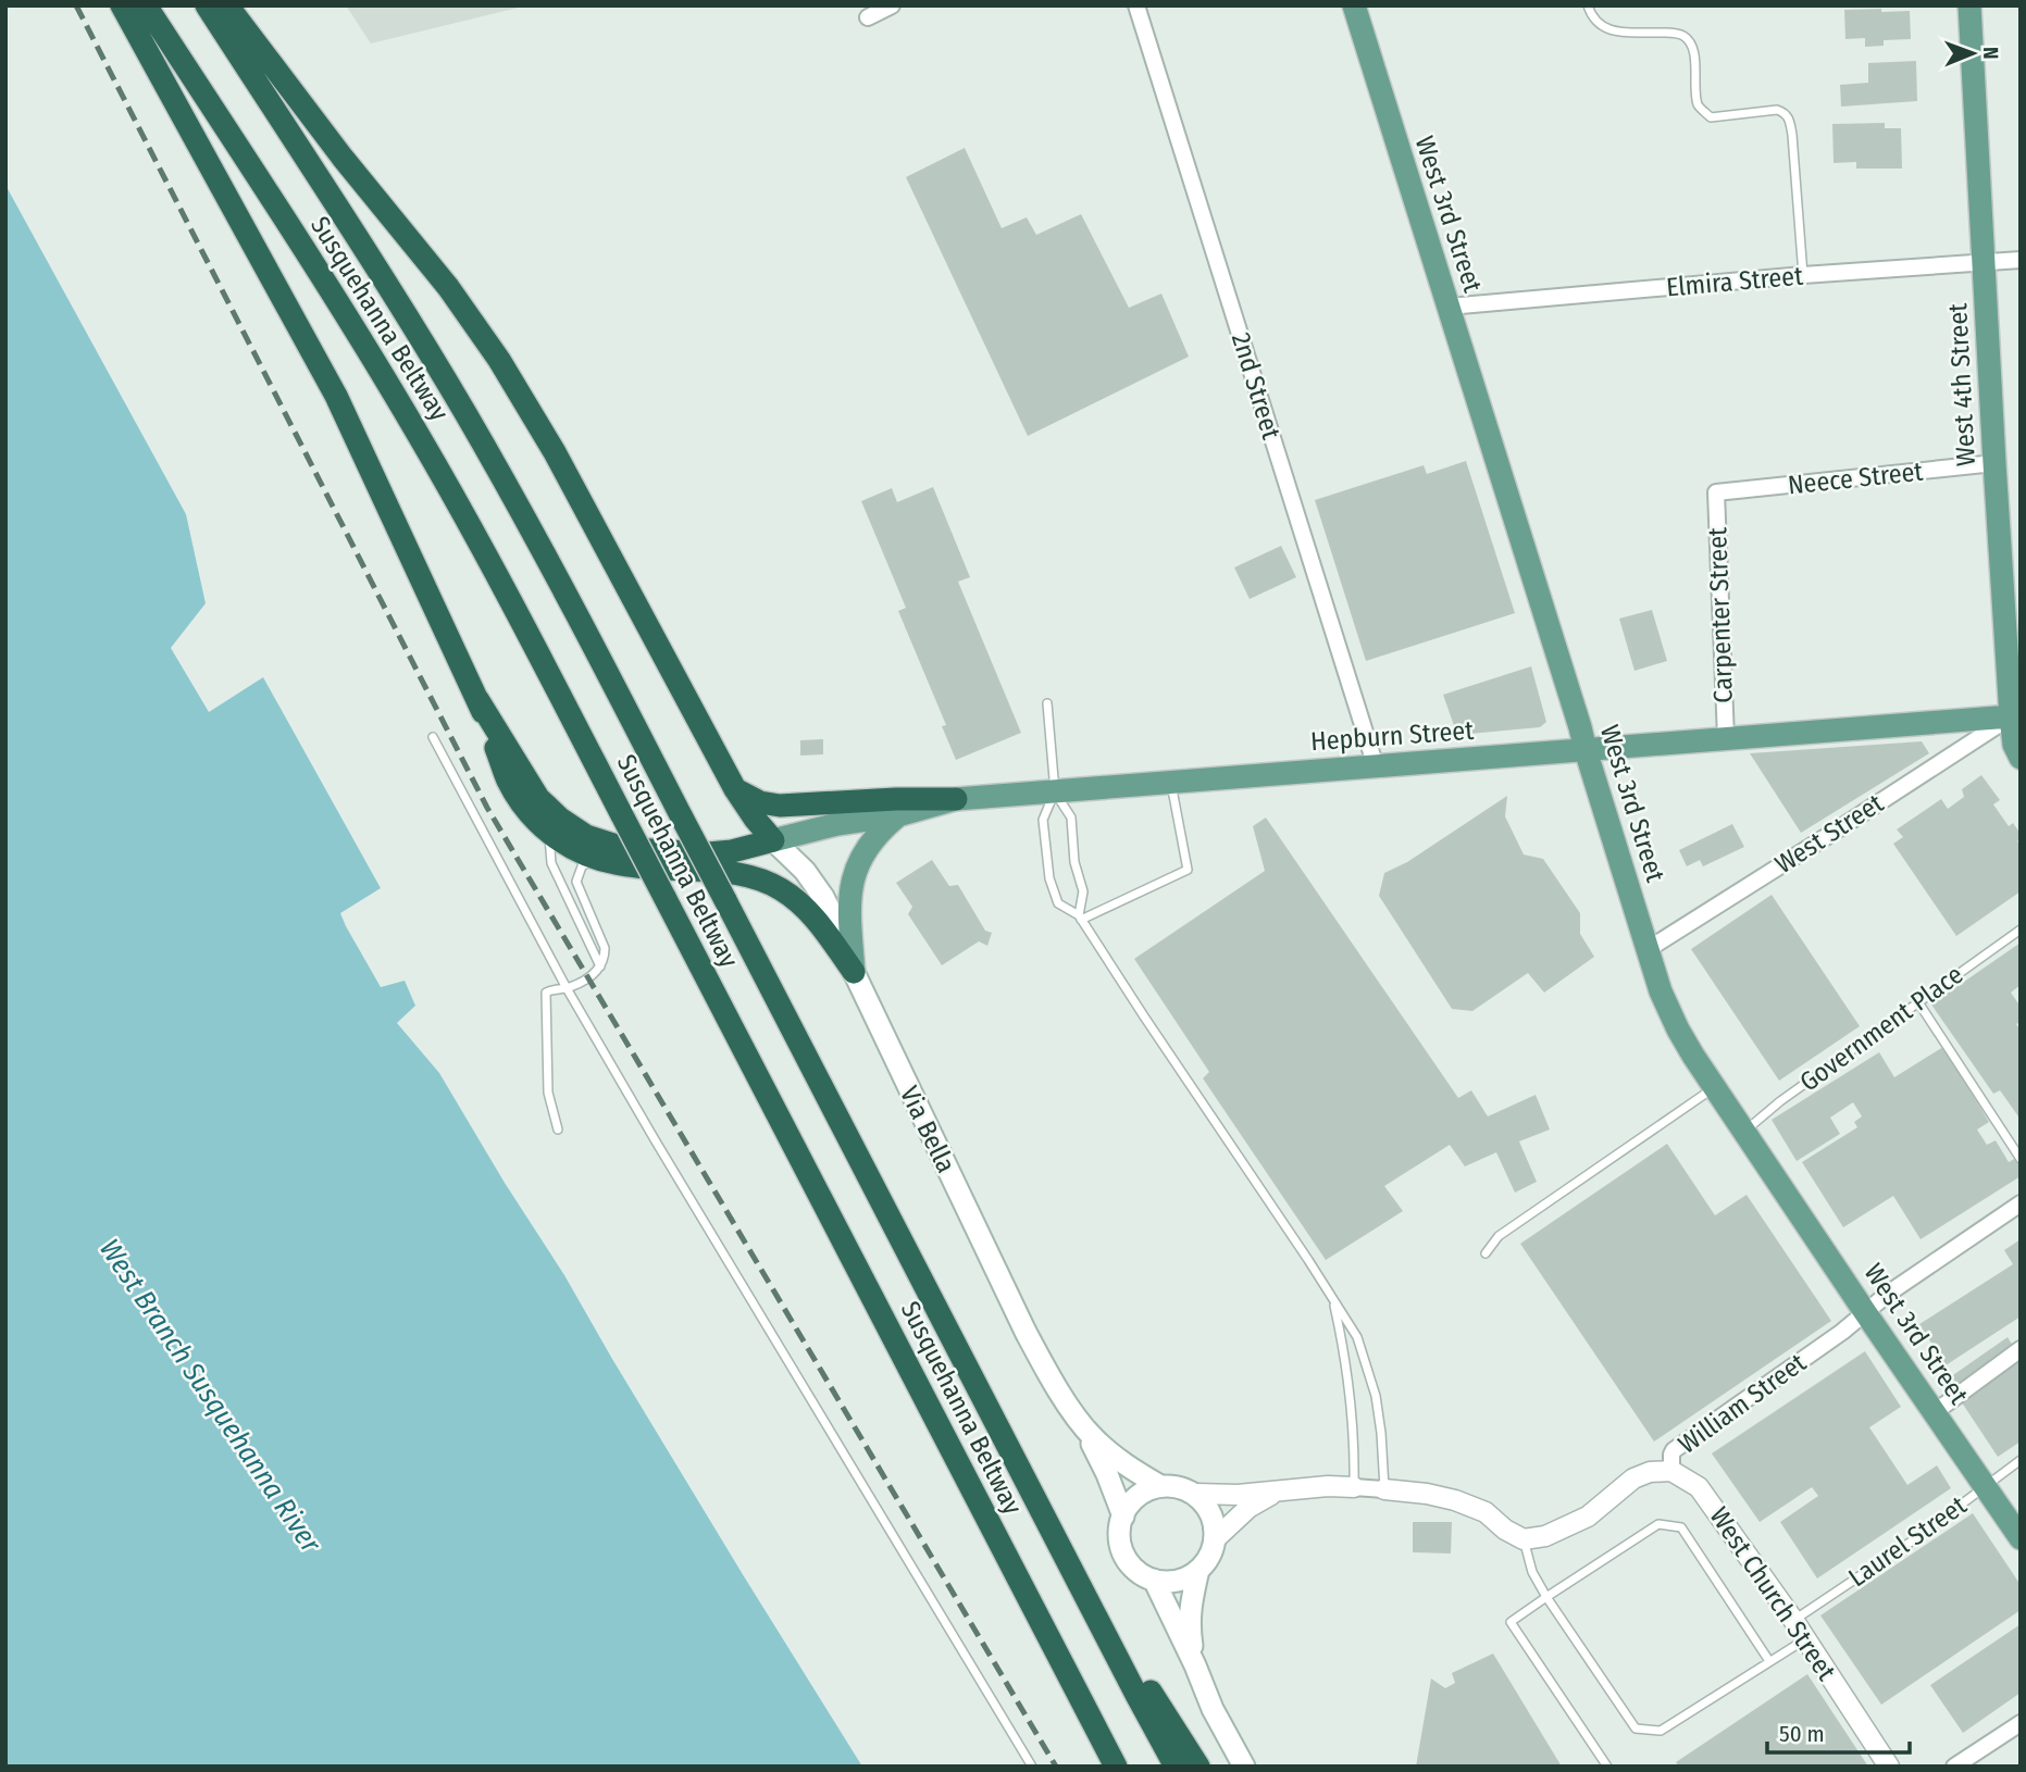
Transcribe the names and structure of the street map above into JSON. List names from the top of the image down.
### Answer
{
  "streets": {
    "highway": ["Susquehanna Beltway"],
    "main road": [
      "West 3rd Street",
      "West 4th Street",
      "Hepburn Street",
      "Via Bella"
    ],
    "street": [
      "Elmira Street",
      "2nd Street",
      "Neece Street",
      "Carpenter Street",
      "West Street",
      "William Street",
      "West Church Street"
    ],
    "lane": ["Government Place", "Laurel Street"]
  },
  "crossings": [
    ["West 3rd Street", "Elmira Street"],
    ["West 3rd Street", "Hepburn Street"],
    ["West 3rd Street", "West Street"],
    ["West 3rd Street", "Government Place"],
    ["West 3rd Street", "William Street"],
    ["West 3rd Street", "Laurel Street"],
    ["Elmira Street", "West 4th Street"],
    ["West 4th Street", "Neece Street"],
    ["West 4th Street", "Hepburn Street"],
    ["West 4th Street", "West Street"],
    ["2nd Street", "Hepburn Street"],
    ["Neece Street", "Carpenter Street"],
    ["Carpenter Street", "Hepburn Street"],
    ["Hepburn Street", "West Street"],
    ["Hepburn Street", "Via Bella"],
    ["William Street", "West Church Street"],
    ["Laurel Street", "West Church Street"]
  ],
  "water": ["West Branch Susquehanna River"],
  "scale_bar": "50 m",
  "north": "right"
}
